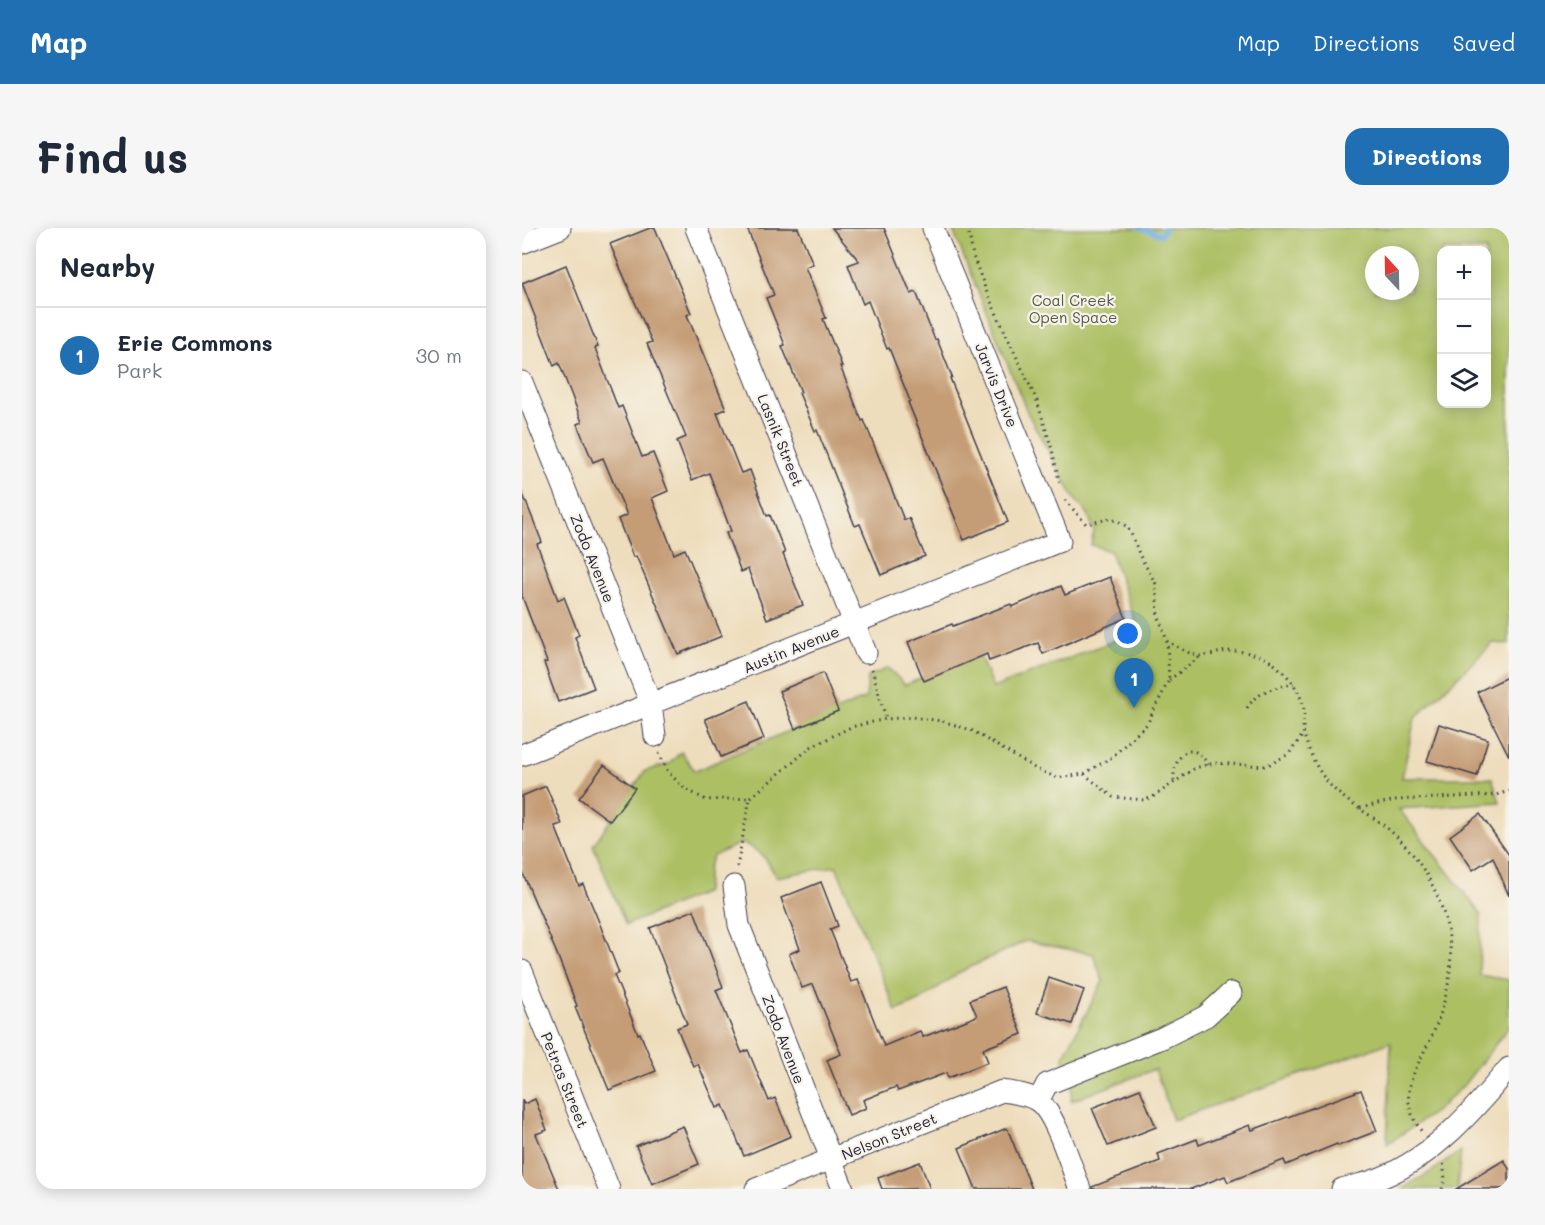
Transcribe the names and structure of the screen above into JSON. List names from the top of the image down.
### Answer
{
  "streets": {
    "street": [
      "Jarvis Drive",
      "Lasnik Street",
      "Zodo Avenue",
      "Austin Avenue",
      "Petras Street",
      "Nelson Street"
    ]
  },
  "crossings": [
    ["Jarvis Drive", "Austin Avenue"],
    ["Lasnik Street", "Austin Avenue"],
    ["Zodo Avenue", "Austin Avenue"],
    ["Zodo Avenue", "Nelson Street"]
  ],
  "parks": ["Coal Creek Open Space"],
  "north": "top",
  "page": {
    "header": "Map",
    "nav": ["Map", "Directions", "Saved"],
    "buttons": "Directions",
    "title": "Find us",
    "heading": "Nearby",
    "map_buttons": ["+", "−"],
    "list": [
      {
        "mark": "1",
        "name": "Erie Commons",
        "note": "Park",
        "value": "30 m"
      }
    ],
    "pins": "1"
  }
}
